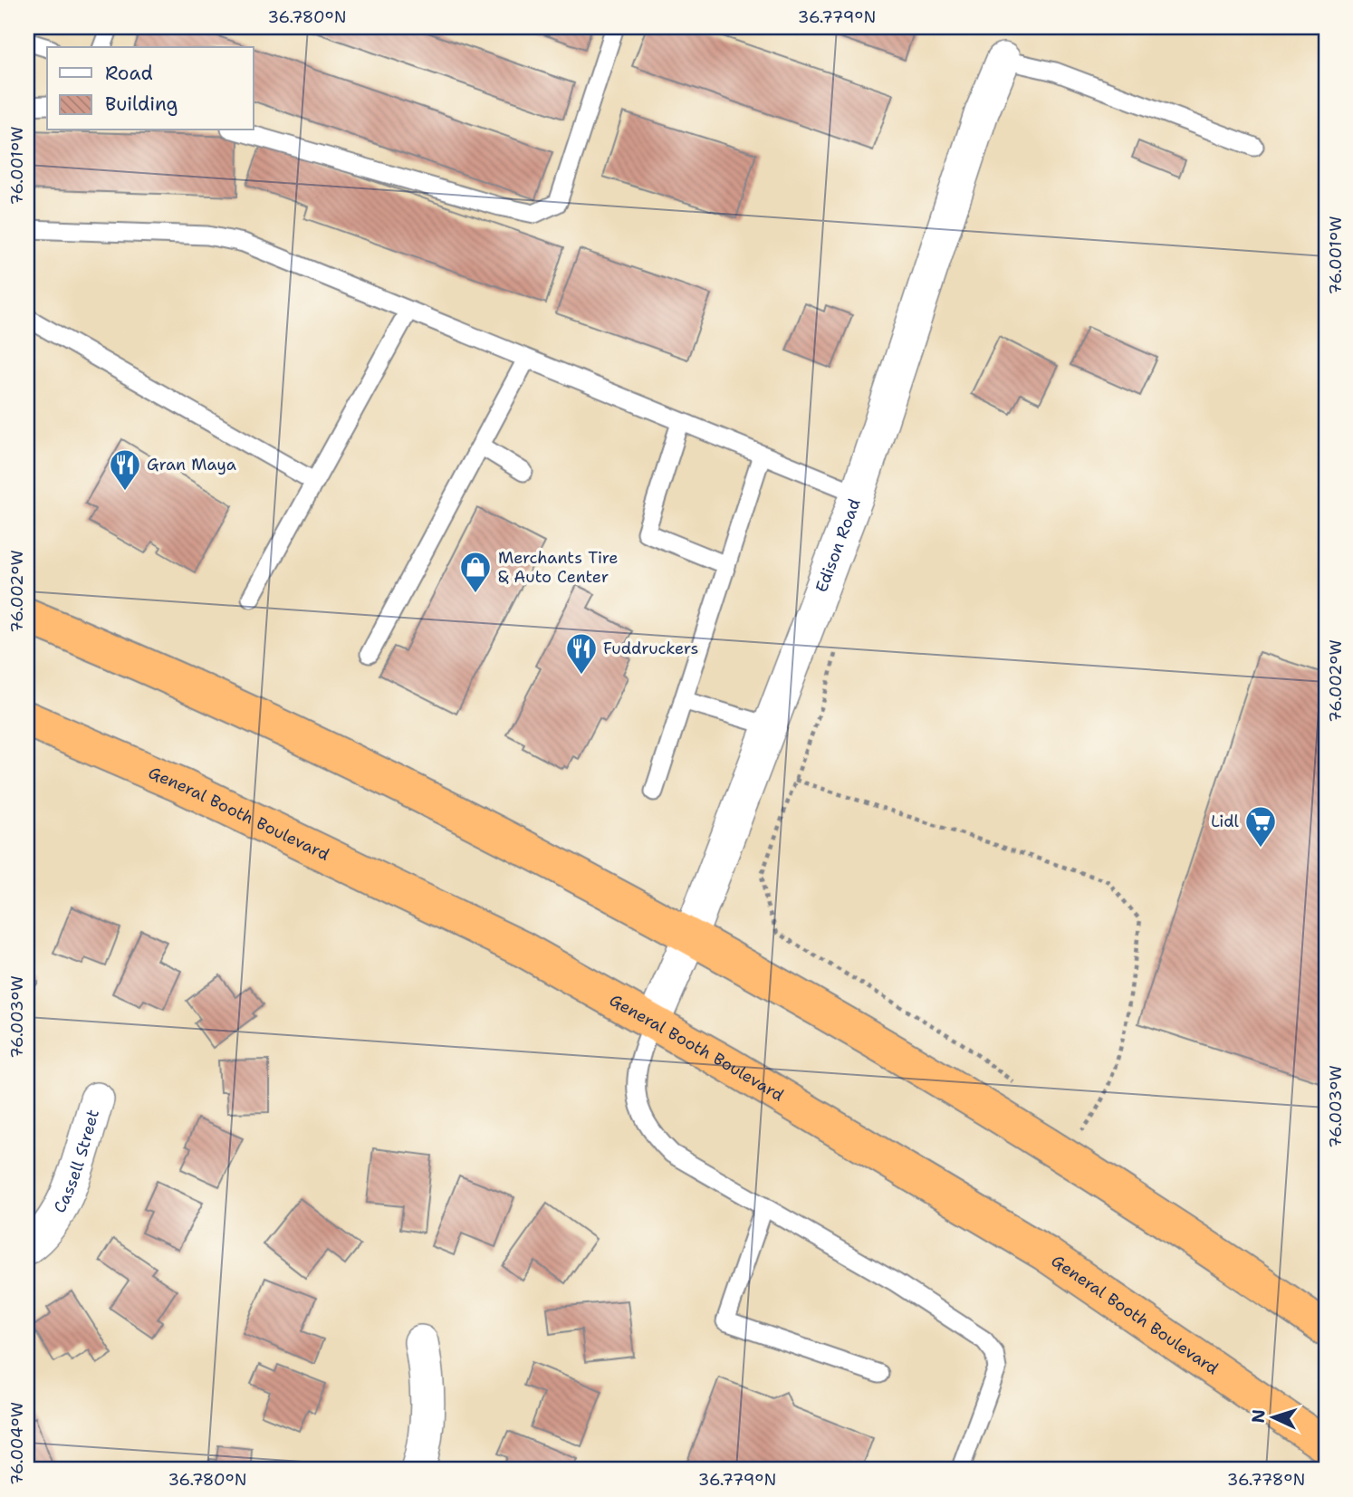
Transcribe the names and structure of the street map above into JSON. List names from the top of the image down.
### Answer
{
  "streets": {
    "highway": ["General Booth Boulevard"],
    "street": ["Edison Road", "Cassell Street"]
  },
  "crossings": [
    ["Edison Road", "General Booth Boulevard"]
  ],
  "places": {
    "restaurant": ["Gran Maya", "Fuddruckers"],
    "shop": ["Merchants Tire & Auto Center"],
    "supermarket": ["Lidl"]
  },
  "legend": ["Road", "Building"],
  "north": "left",
  "coordinates": [
    "36.780°N",
    "36.779°N",
    "76.001°W",
    "76.002°W",
    "76.003°W",
    "76.004°W",
    "36.778°N"
  ]
}
